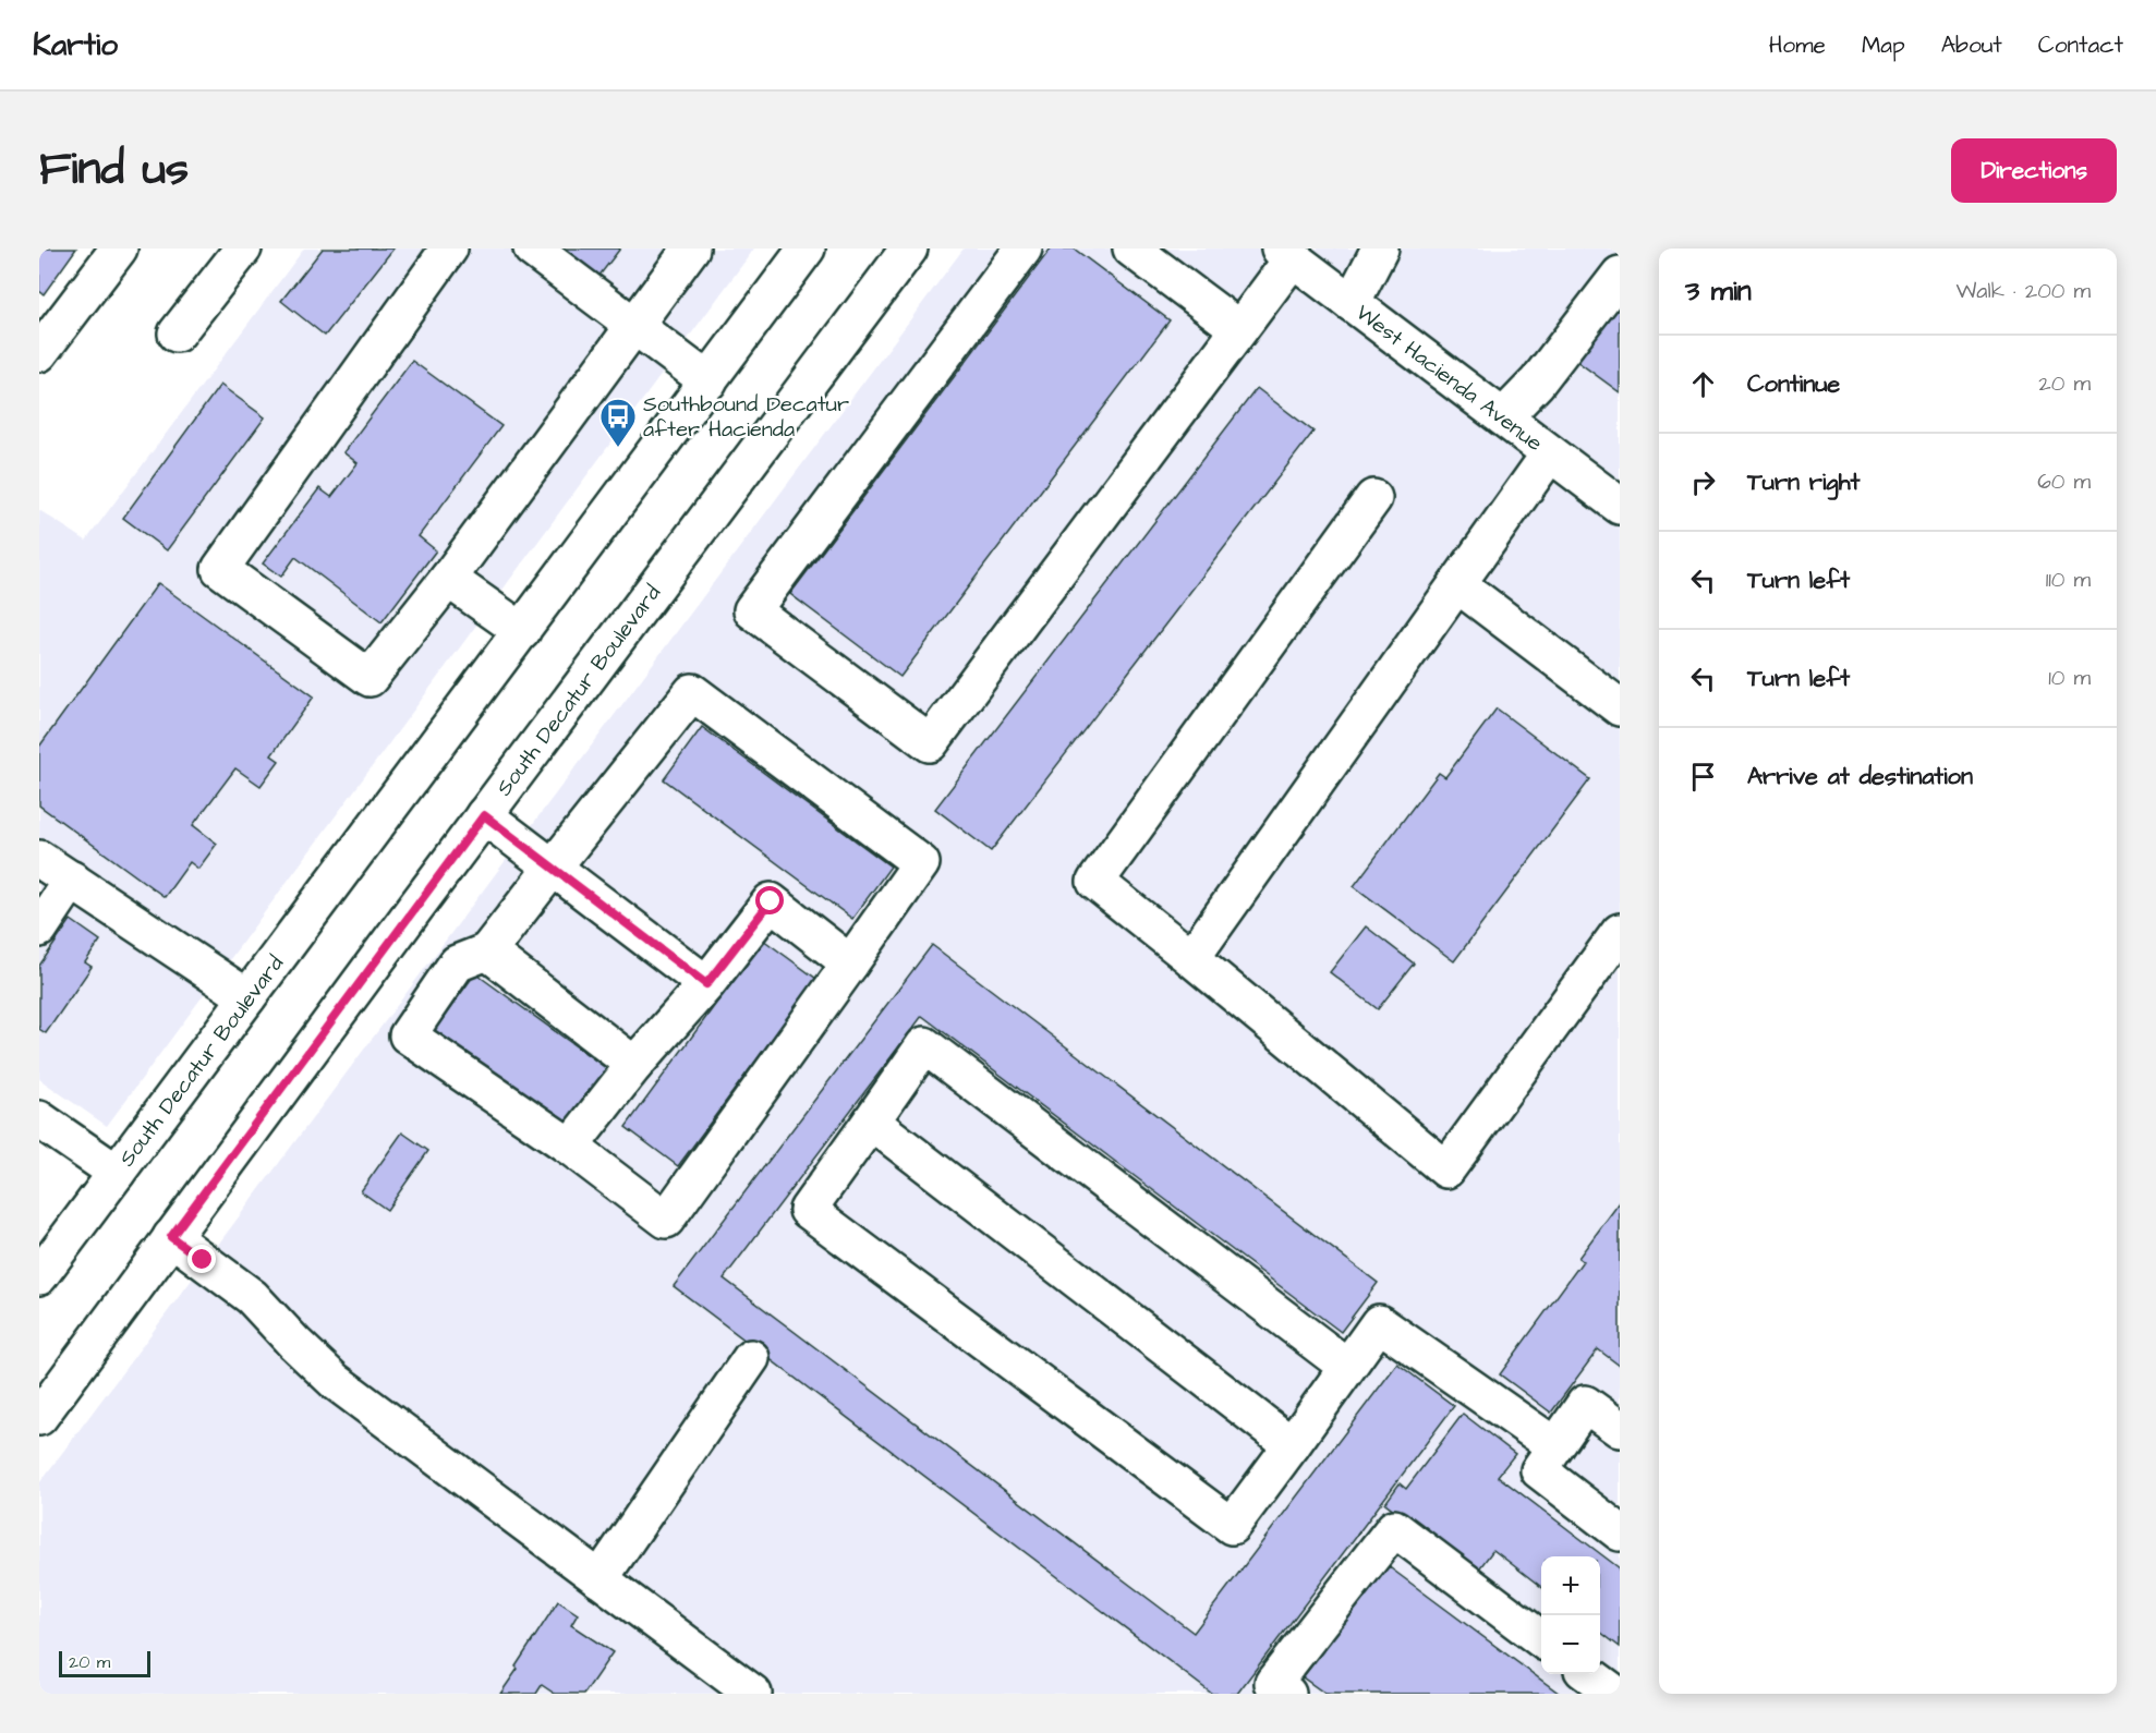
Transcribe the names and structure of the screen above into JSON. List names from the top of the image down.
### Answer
{
  "streets": {
    "main road": ["West Hacienda Avenue", "South Decatur Boulevard"]
  },
  "places": {
    "bus stop": ["Southbound Decatur after Hacienda"]
  },
  "scale_bar": "20 m",
  "page": {
    "header": "Kartio",
    "nav": [
      "Home",
      "Map",
      "About",
      "Contact"
    ],
    "title": "Find us",
    "buttons": "Directions",
    "heading": ["3 min", "Walk · 200 m"],
    "list": [
      ["Continue", "20 m"],
      ["Turn right", "60 m"],
      ["Turn left", "110 m"],
      ["Turn left", "10 m"],
      "Arrive at destination"
    ],
    "map_buttons": ["+", "−"],
    "scale": "20 m"
  }
}
